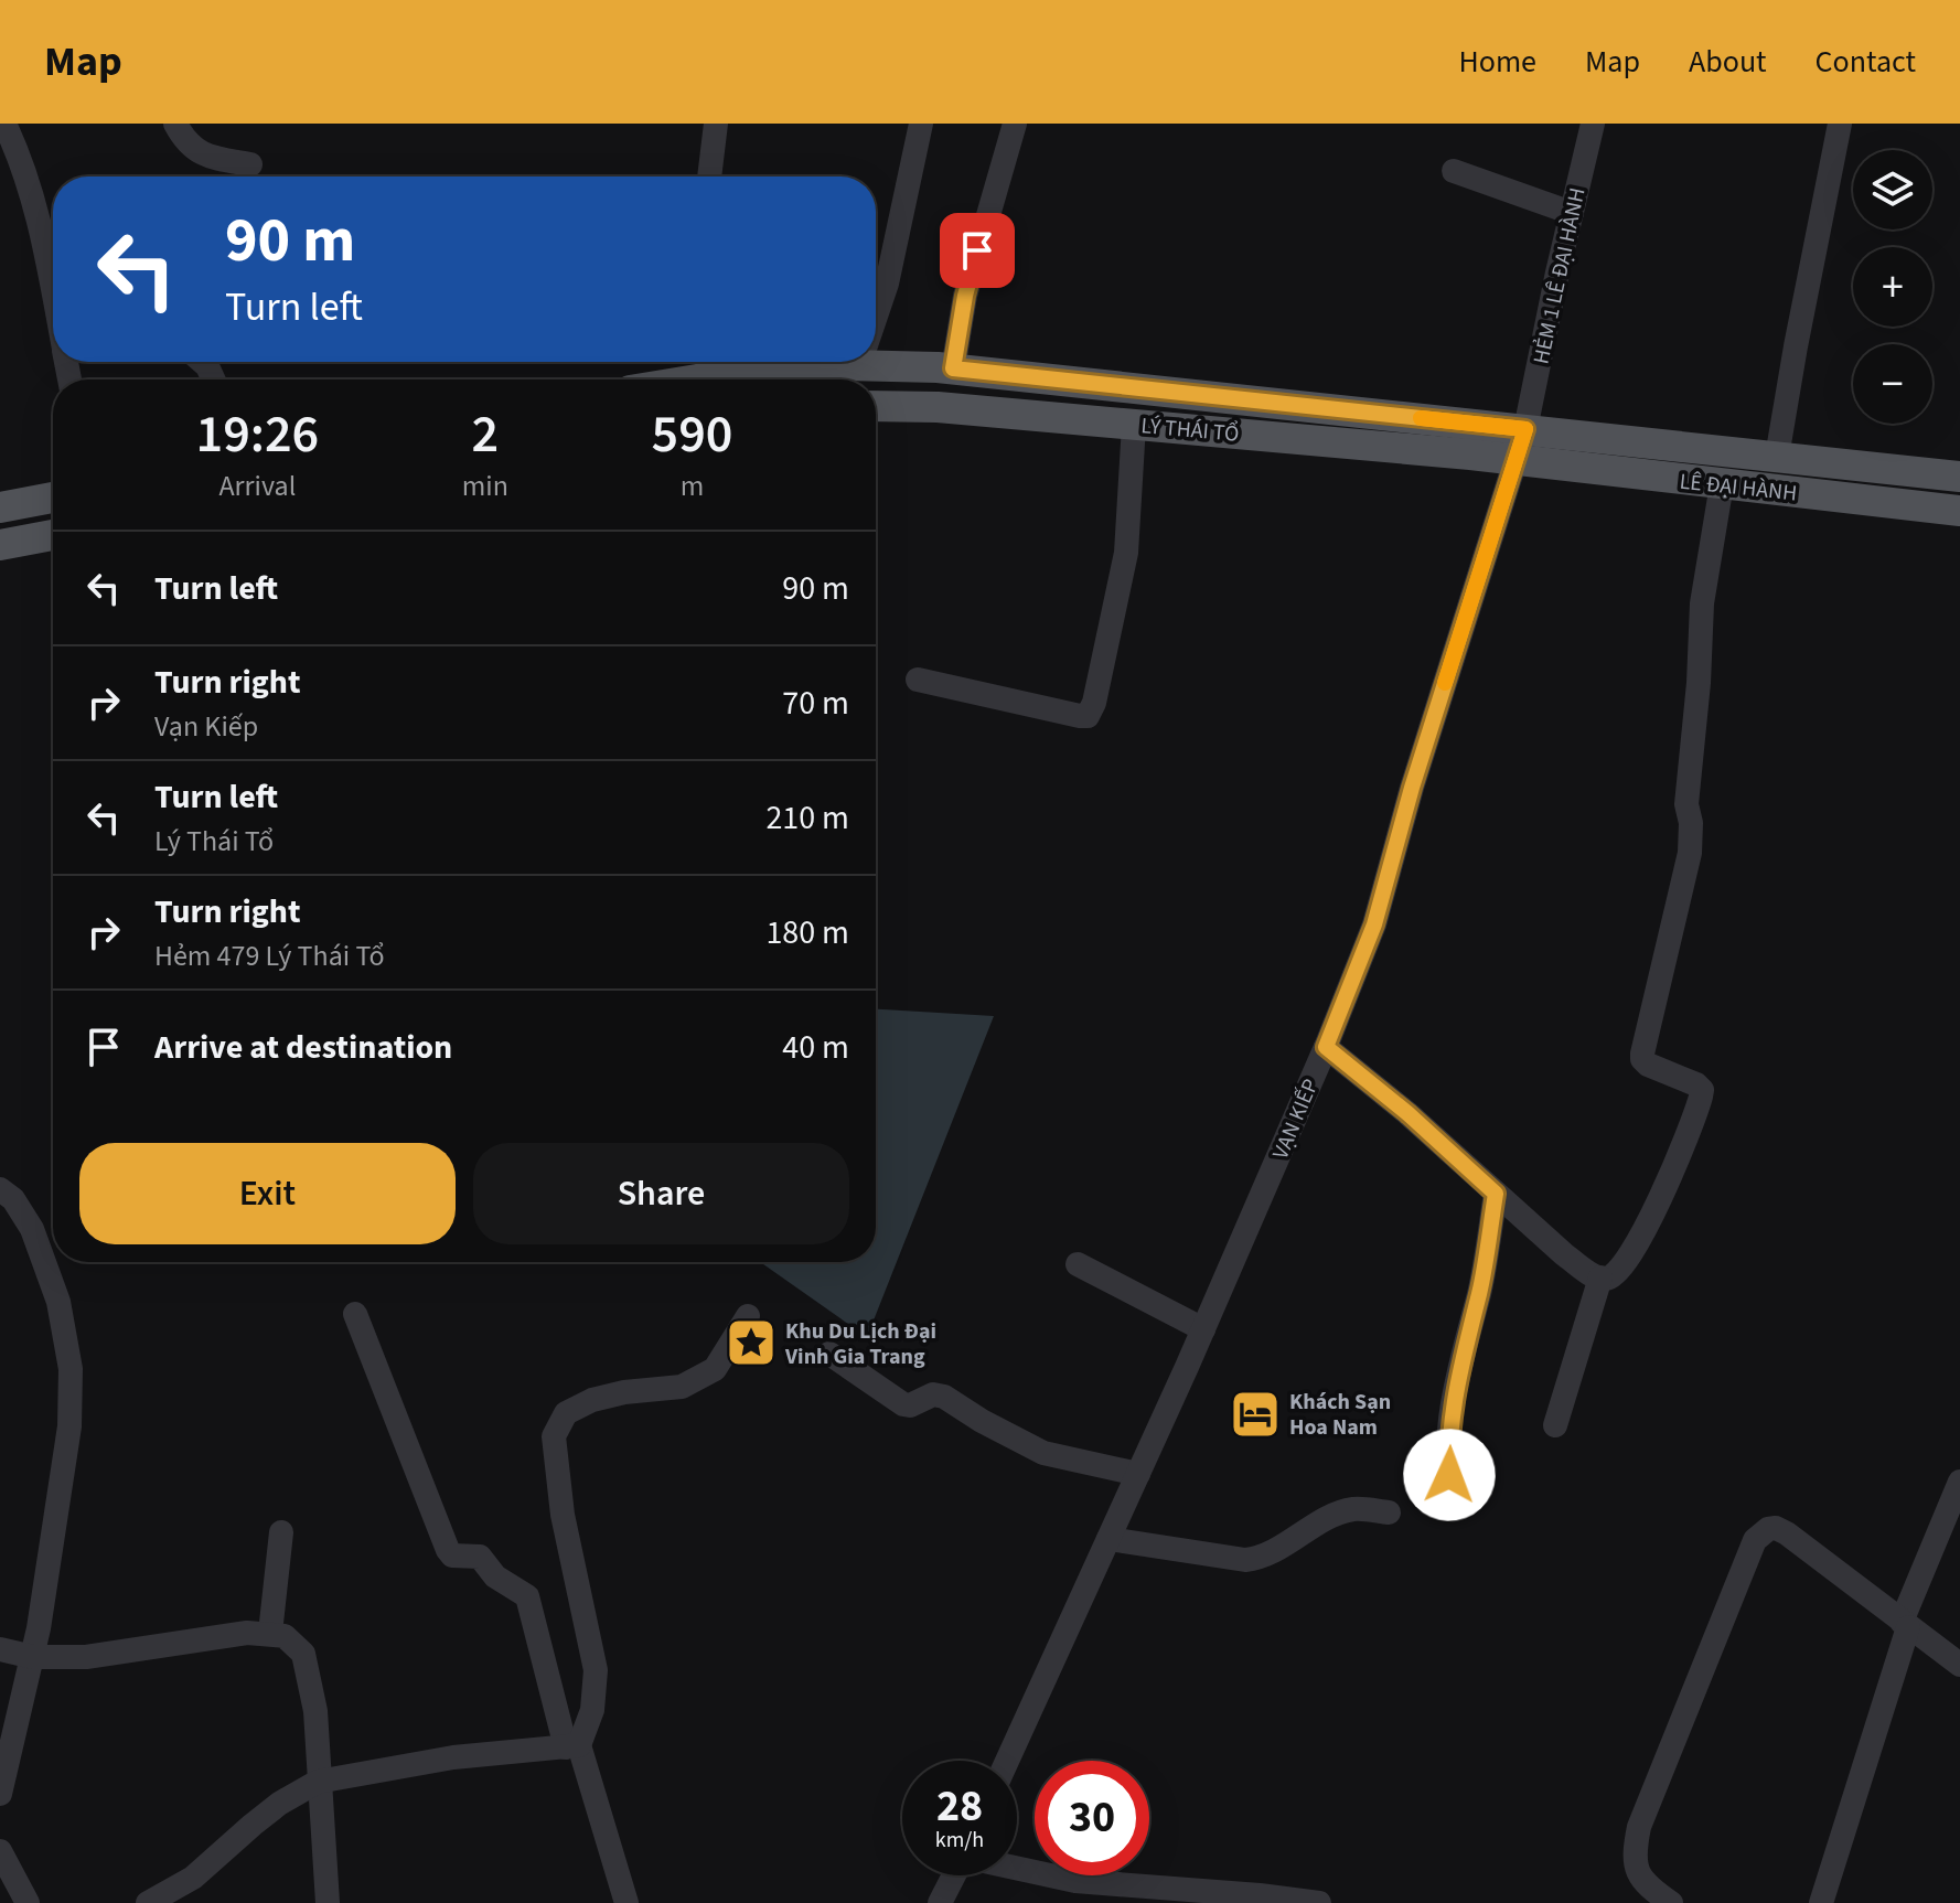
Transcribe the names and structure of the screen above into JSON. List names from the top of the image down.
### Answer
{
  "streets": {
    "main road": ["LÝ THÁI TỔ", "LÊ ĐẠI HÀNH"],
    "street": ["HẺM 1 LÊ ĐẠI HÀNH", "VẠN KIẾP"]
  },
  "crossings": [
    ["HẺM 1 LÊ ĐẠI HÀNH", "LÝ THÁI TỔ"],
    ["HẺM 1 LÊ ĐẠI HÀNH", "LÊ ĐẠI HÀNH"],
    ["HẺM 1 LÊ ĐẠI HÀNH", "VẠN KIẾP"],
    ["LÝ THÁI TỔ", "LÊ ĐẠI HÀNH"],
    ["LÝ THÁI TỔ", "VẠN KIẾP"],
    ["LÊ ĐẠI HÀNH", "VẠN KIẾP"]
  ],
  "places": {
    "place": ["Khu Du Lịch Đại Vinh Gia Trang"],
    "hotel": ["Khách Sạn Hoa Nam"]
  },
  "page": {
    "header": "Map",
    "nav": [
      "Home",
      "Map",
      "About",
      "Contact"
    ],
    "map_buttons": ["+", "−"],
    "turn": ["90 m", "Turn left"],
    "eta": [
      "19:26",
      "Arrival",
      "2",
      "min",
      "590",
      "m"
    ],
    "list": [
      {
        "name": "Turn left",
        "value": "90 m"
      },
      {
        "name": "Turn right",
        "note": "Vạn Kiếp",
        "value": "70 m"
      },
      {
        "name": "Turn left",
        "note": "Lý Thái Tổ",
        "value": "210 m"
      },
      {
        "name": "Turn right",
        "note": "Hẻm 479 Lý Thái Tổ",
        "value": "180 m"
      },
      {
        "name": "Arrive at destination",
        "value": "40 m"
      }
    ],
    "buttons": ["Exit", "Share"],
    "speed": "28 km/h",
    "limit": "30"
  }
}
